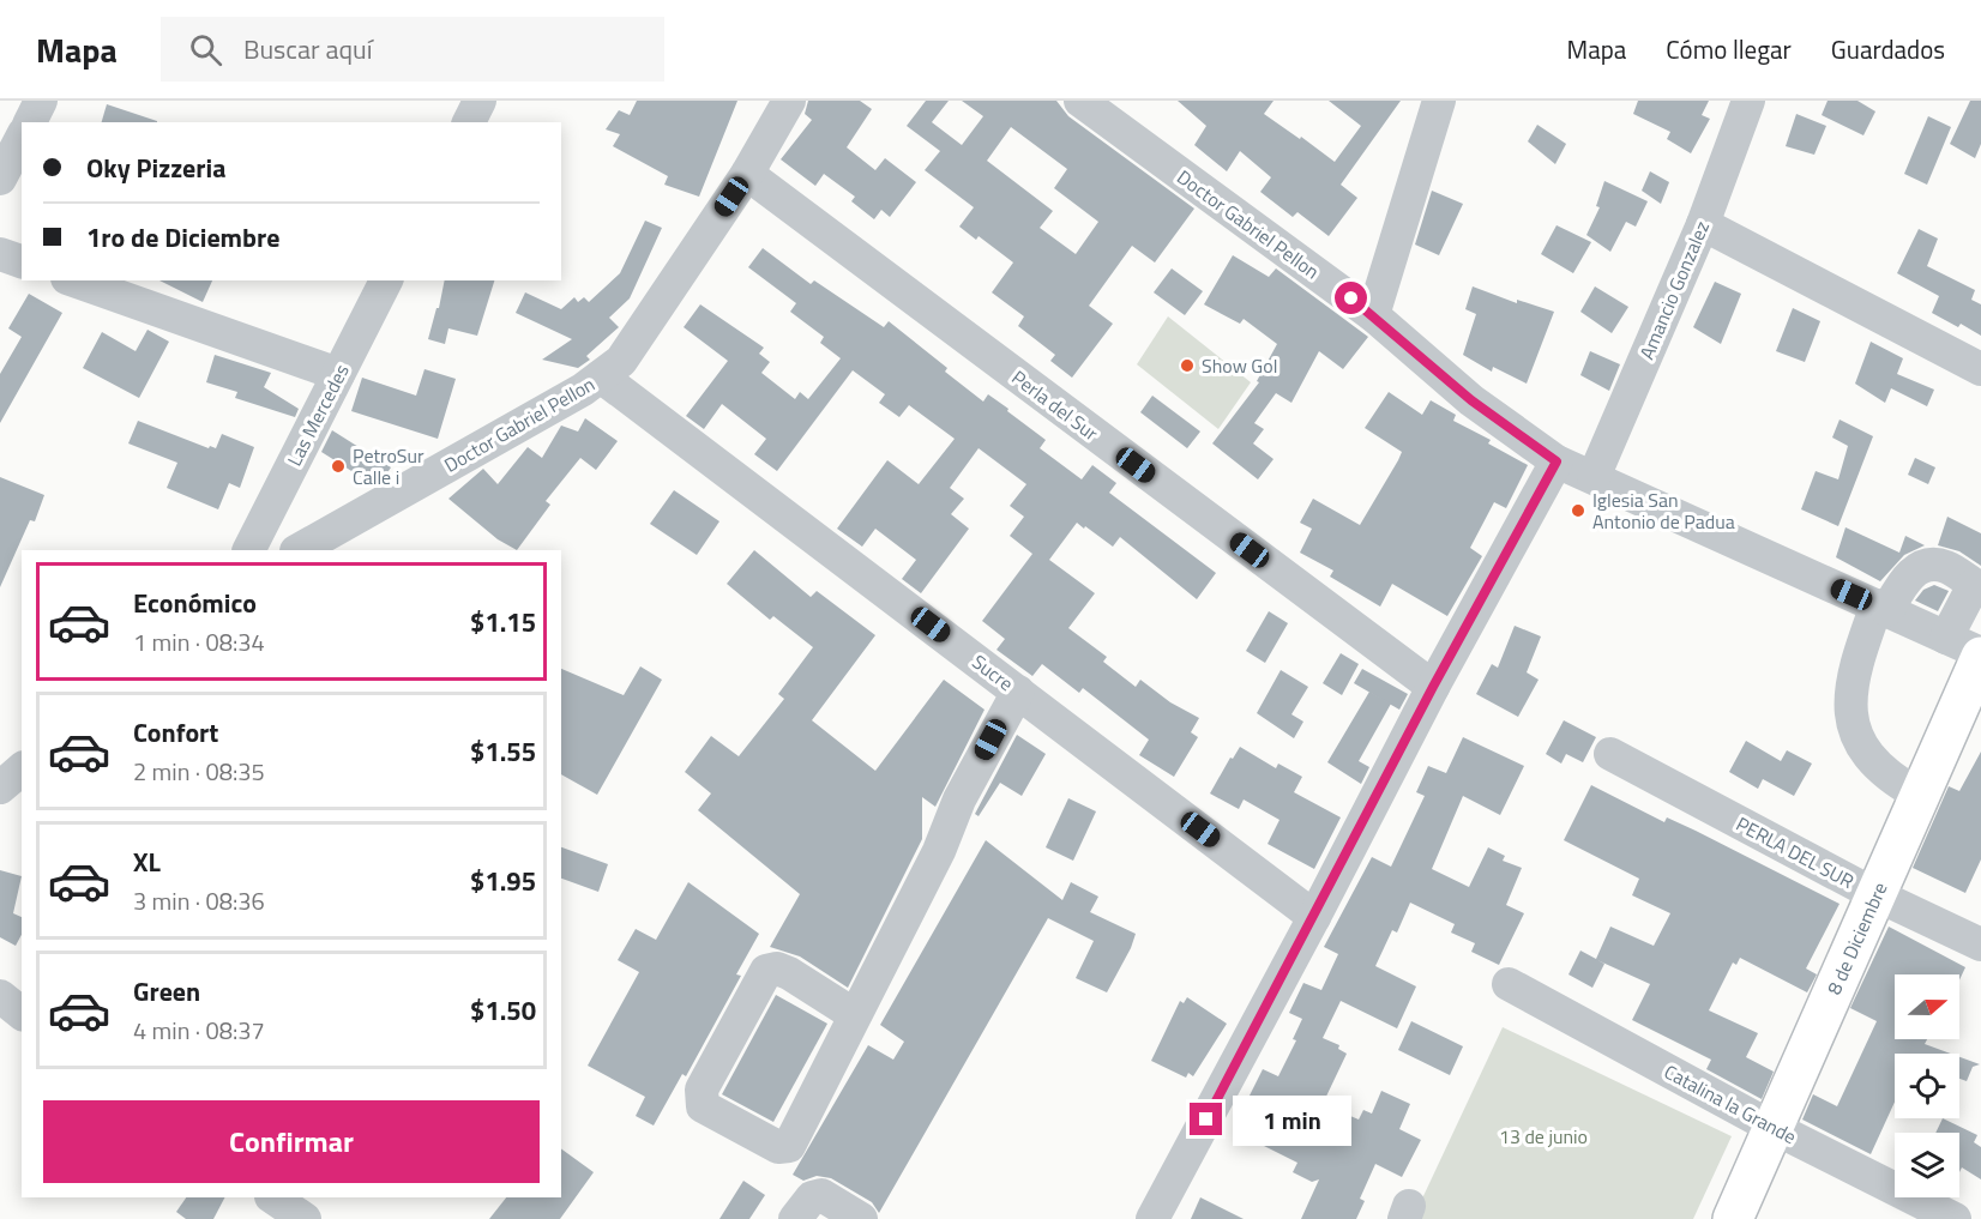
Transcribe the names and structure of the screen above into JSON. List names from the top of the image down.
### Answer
{
  "streets": {
    "main road": ["8 de Diciembre"],
    "street": [
      "Doctor Gabriel Pellon",
      "Amancio Gonzalez",
      "Perla del Sur",
      "Las Mercedes",
      "Sucre",
      "PERLA DEL SUR",
      "Catalina la Grande"
    ]
  },
  "crossings": [
    ["Doctor Gabriel Pellon", "Amancio Gonzalez"],
    ["Doctor Gabriel Pellon", "Perla del Sur"],
    ["Doctor Gabriel Pellon", "Sucre"],
    ["Doctor Gabriel Pellon", "8 de Diciembre"],
    ["PERLA DEL SUR", "8 de Diciembre"],
    ["8 de Diciembre", "Catalina la Grande"]
  ],
  "parks": ["13 de junio"],
  "places": ["Show Gol", "PetroSur Calle i", "Iglesia San Antonio de Padua"],
  "north": "right",
  "page": {
    "header": "Mapa",
    "search": "Buscar aquí",
    "nav": ["Mapa", "Cómo llegar", "Guardados"],
    "banner": ["Oky Pizzeria", "1ro de Diciembre"],
    "list": [
      {
        "name": "Económico",
        "note": "1 min · 08:34",
        "value": "$1.15"
      },
      {
        "name": "Confort",
        "note": "2 min · 08:35",
        "value": "$1.55"
      },
      {
        "name": "XL",
        "note": "3 min · 08:36",
        "value": "$1.95"
      },
      {
        "name": "Green",
        "note": "4 min · 08:37",
        "value": "$1.50"
      }
    ],
    "buttons": "Confirmar",
    "bubble": "1 min"
  }
}
